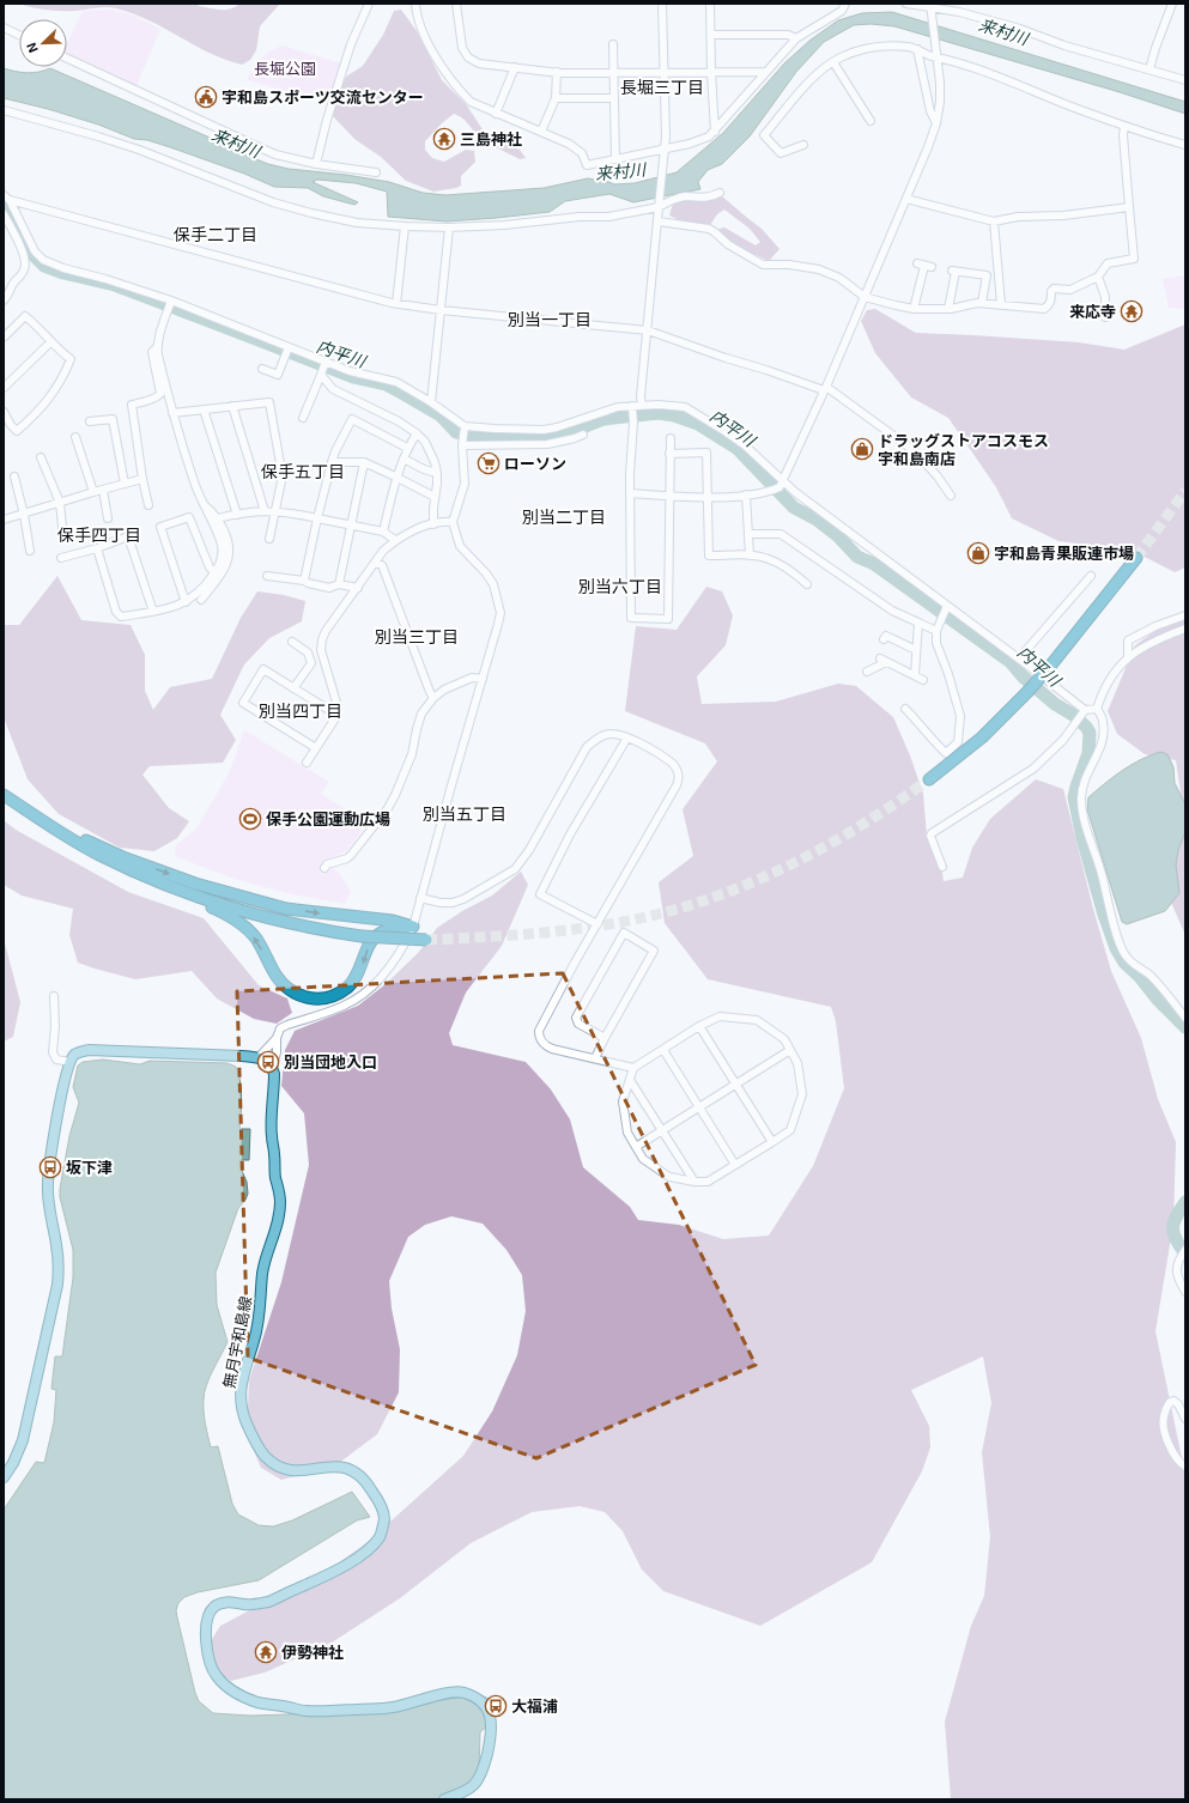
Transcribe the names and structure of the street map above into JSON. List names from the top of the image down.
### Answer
{
  "streets": {
    "main road": ["無月宇和島線"]
  },
  "districts": [
    "長堀三丁目",
    "保手二丁目",
    "別当一丁目",
    "保手五丁目",
    "別当二丁目",
    "保手四丁目",
    "別当六丁目",
    "別当三丁目",
    "別当四丁目",
    "別当五丁目"
  ],
  "water": ["来村川", "内平川"],
  "parks": ["長堀公園"],
  "places": {
    "public building": ["宇和島スポーツ交流センター"],
    "temple": ["三島神社", "来応寺", "伊勢神社"],
    "shop": ["ドラッグストアコスモス 宇和島南店", "宇和島青果販連市場"],
    "supermarket": ["ローソン"],
    "sports": ["保手公園運動広場"],
    "bus stop": ["別当団地入口", "坂下津", "大福浦"]
  },
  "north": "bottom left"
}
